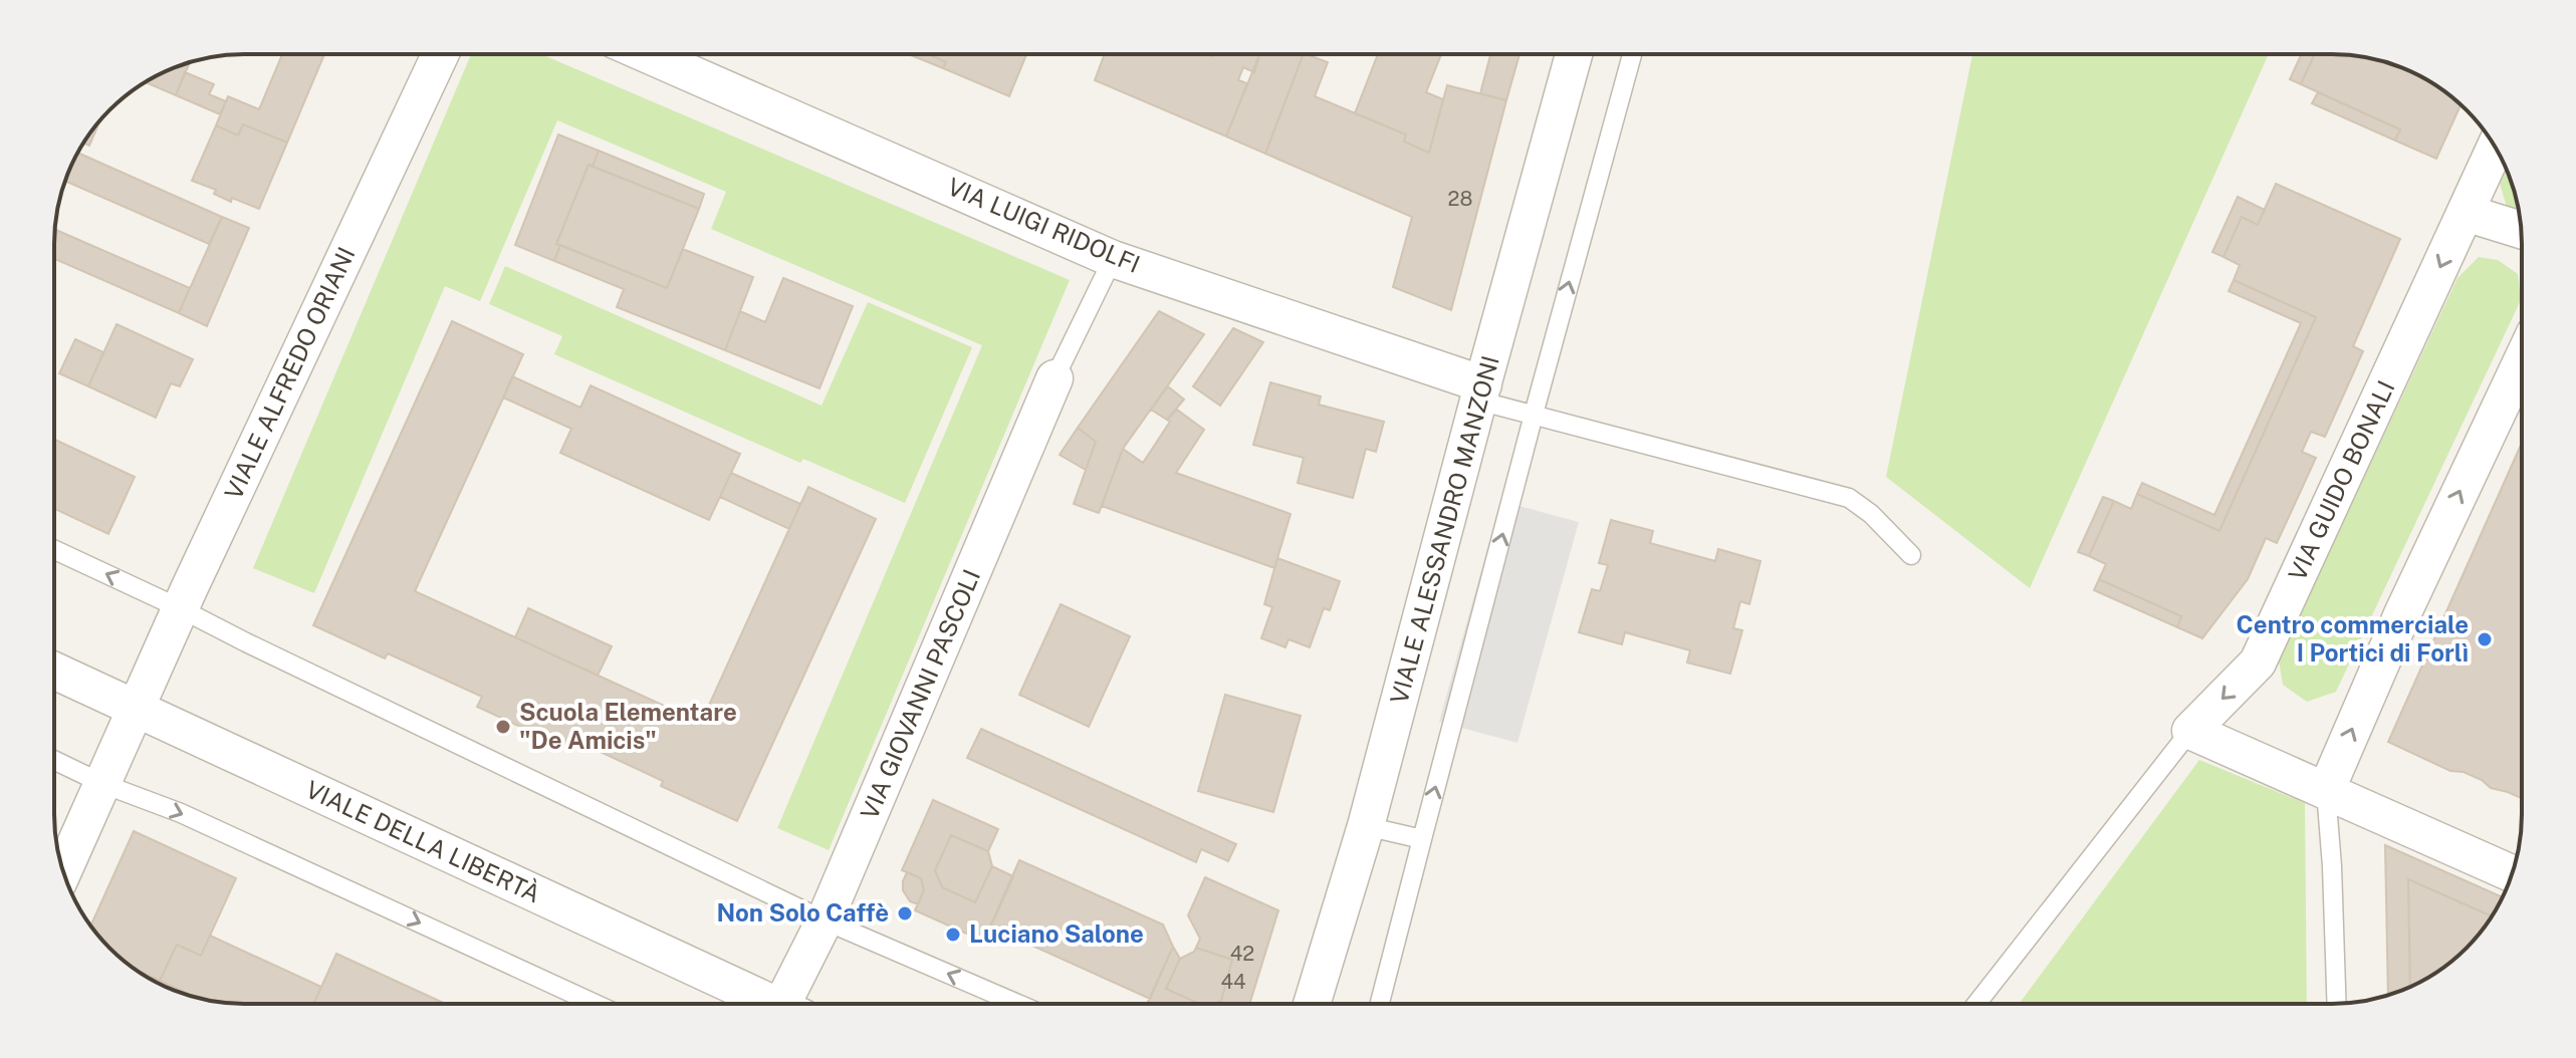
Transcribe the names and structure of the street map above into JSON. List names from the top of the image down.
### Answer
{
  "streets": {
    "street": [
      "VIA LUIGI RIDOLFI",
      "VIALE ALFREDO ORIANI",
      "VIA GUIDO BONALI",
      "VIALE ALESSANDRO MANZONI",
      "VIA GIOVANNI PASCOLI",
      "VIALE DELLA LIBERTÀ"
    ]
  },
  "crossings": [
    ["VIA LUIGI RIDOLFI", "VIALE ALESSANDRO MANZONI"],
    ["VIALE ALFREDO ORIANI", "VIALE DELLA LIBERTÀ"]
  ],
  "places": [
    "Centro commerciale I Portici di Forlì",
    "Scuola Elementare \"De Amicis\"",
    "Non Solo Caffè",
    "Luciano Salone"
  ],
  "house_numbers": ["28", "42", "44"]
}
